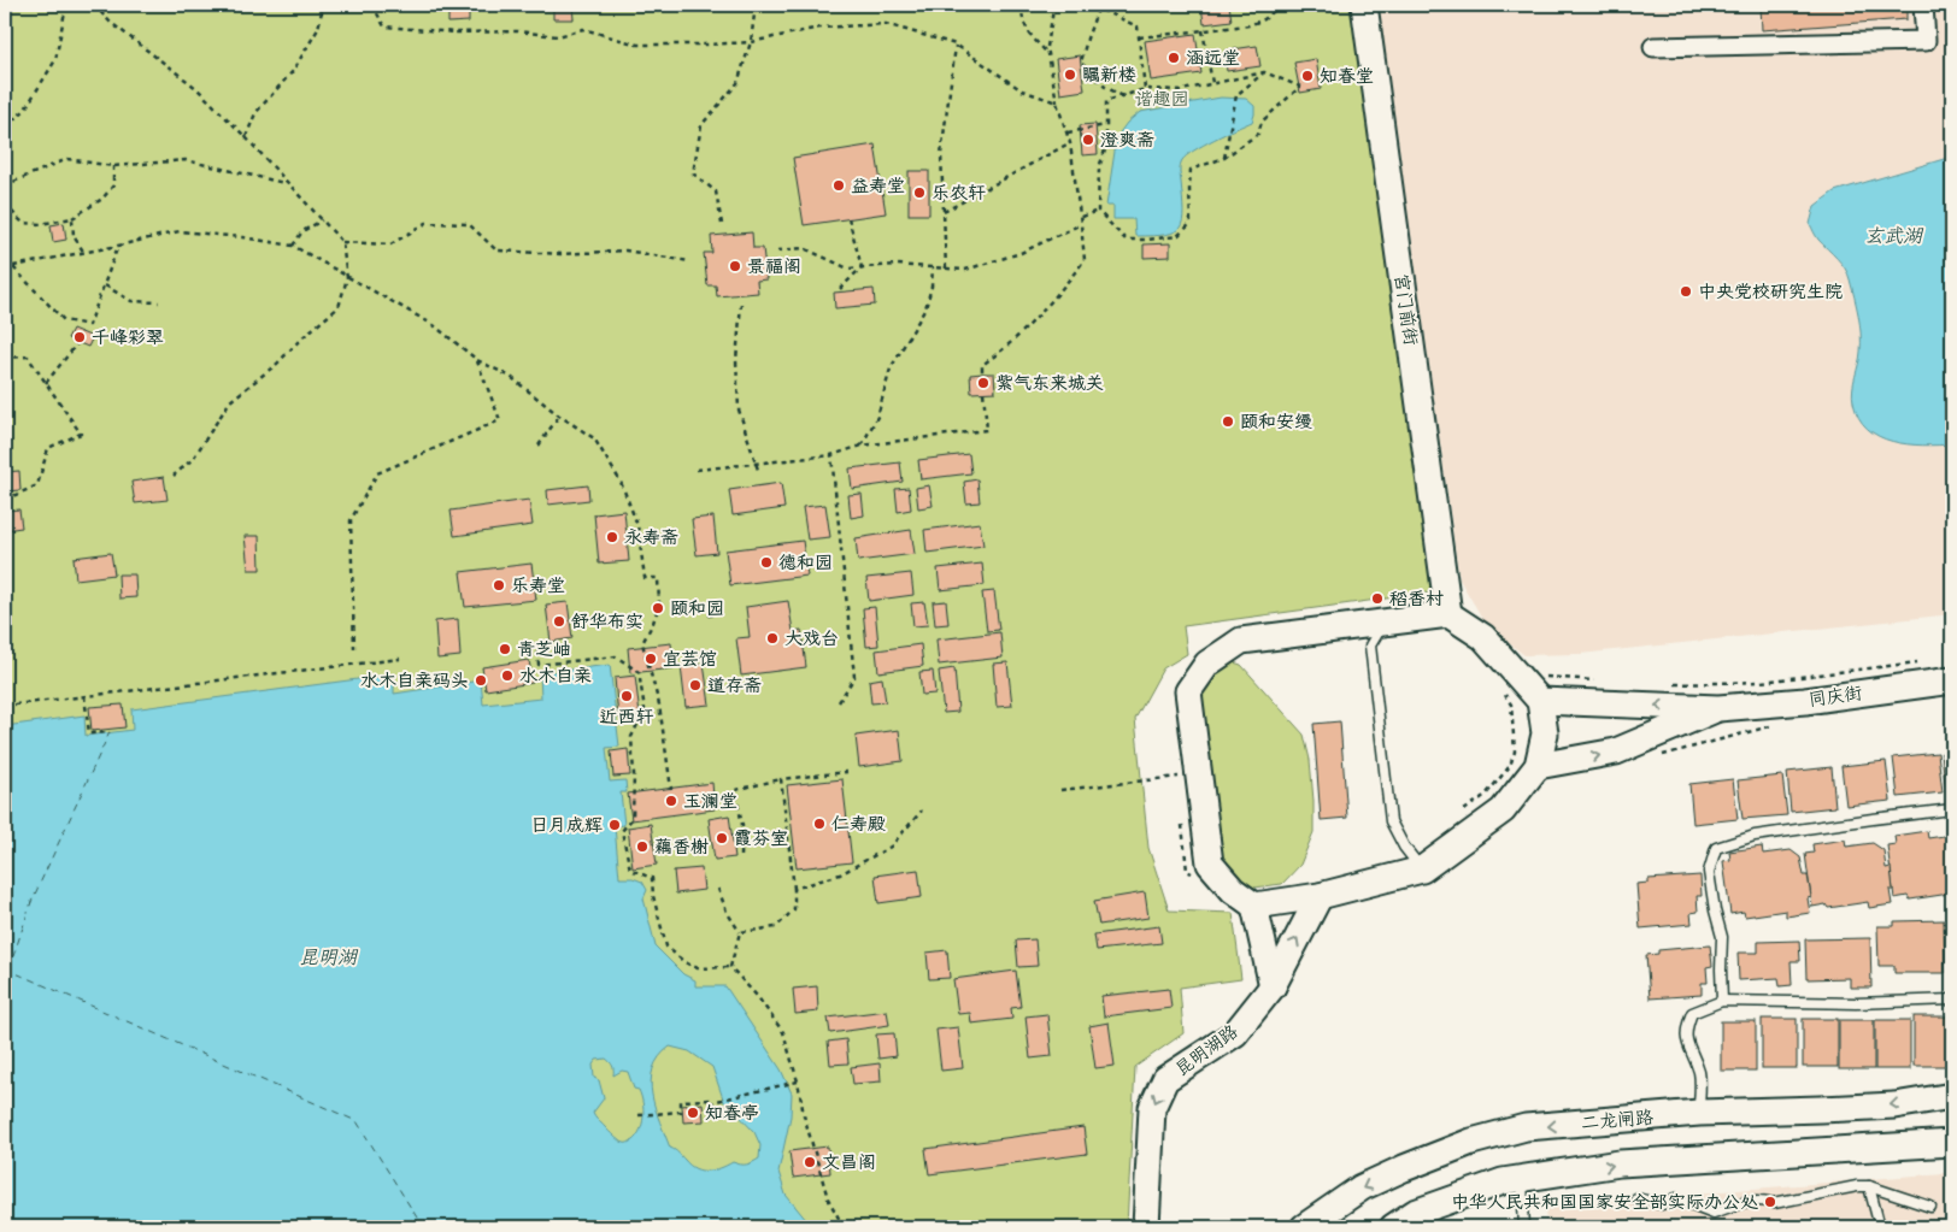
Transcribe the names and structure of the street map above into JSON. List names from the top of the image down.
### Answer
{
  "streets": {
    "street": [
      "宫门前街",
      "同庆街",
      "昆明湖路",
      "二龙闸路"
    ]
  },
  "water": ["玄武湖", "昆明湖"],
  "parks": ["谐趣园"],
  "places": [
    "涵远堂",
    "瞩新楼",
    "知春堂",
    "澄爽斋",
    "益寿堂",
    "乐农轩",
    "景福阁",
    "中央党校研究生院",
    "千峰彩翠",
    "紫气东来城关",
    "颐和安缦",
    "永寿斋",
    "德和园",
    "乐寿堂",
    "稻香村",
    "颐和园",
    "舒华布实",
    "大戏台",
    "青芝岫",
    "宜芸馆",
    "水木自亲",
    "水木自亲码头",
    "道存斋",
    "近西轩",
    "玉澜堂",
    "仁寿殿",
    "日月成辉",
    "霞芬室",
    "藕香榭",
    "知春亭",
    "文昌阁",
    "中华人民共和国国家安全部实际办公处"
  ]
}
